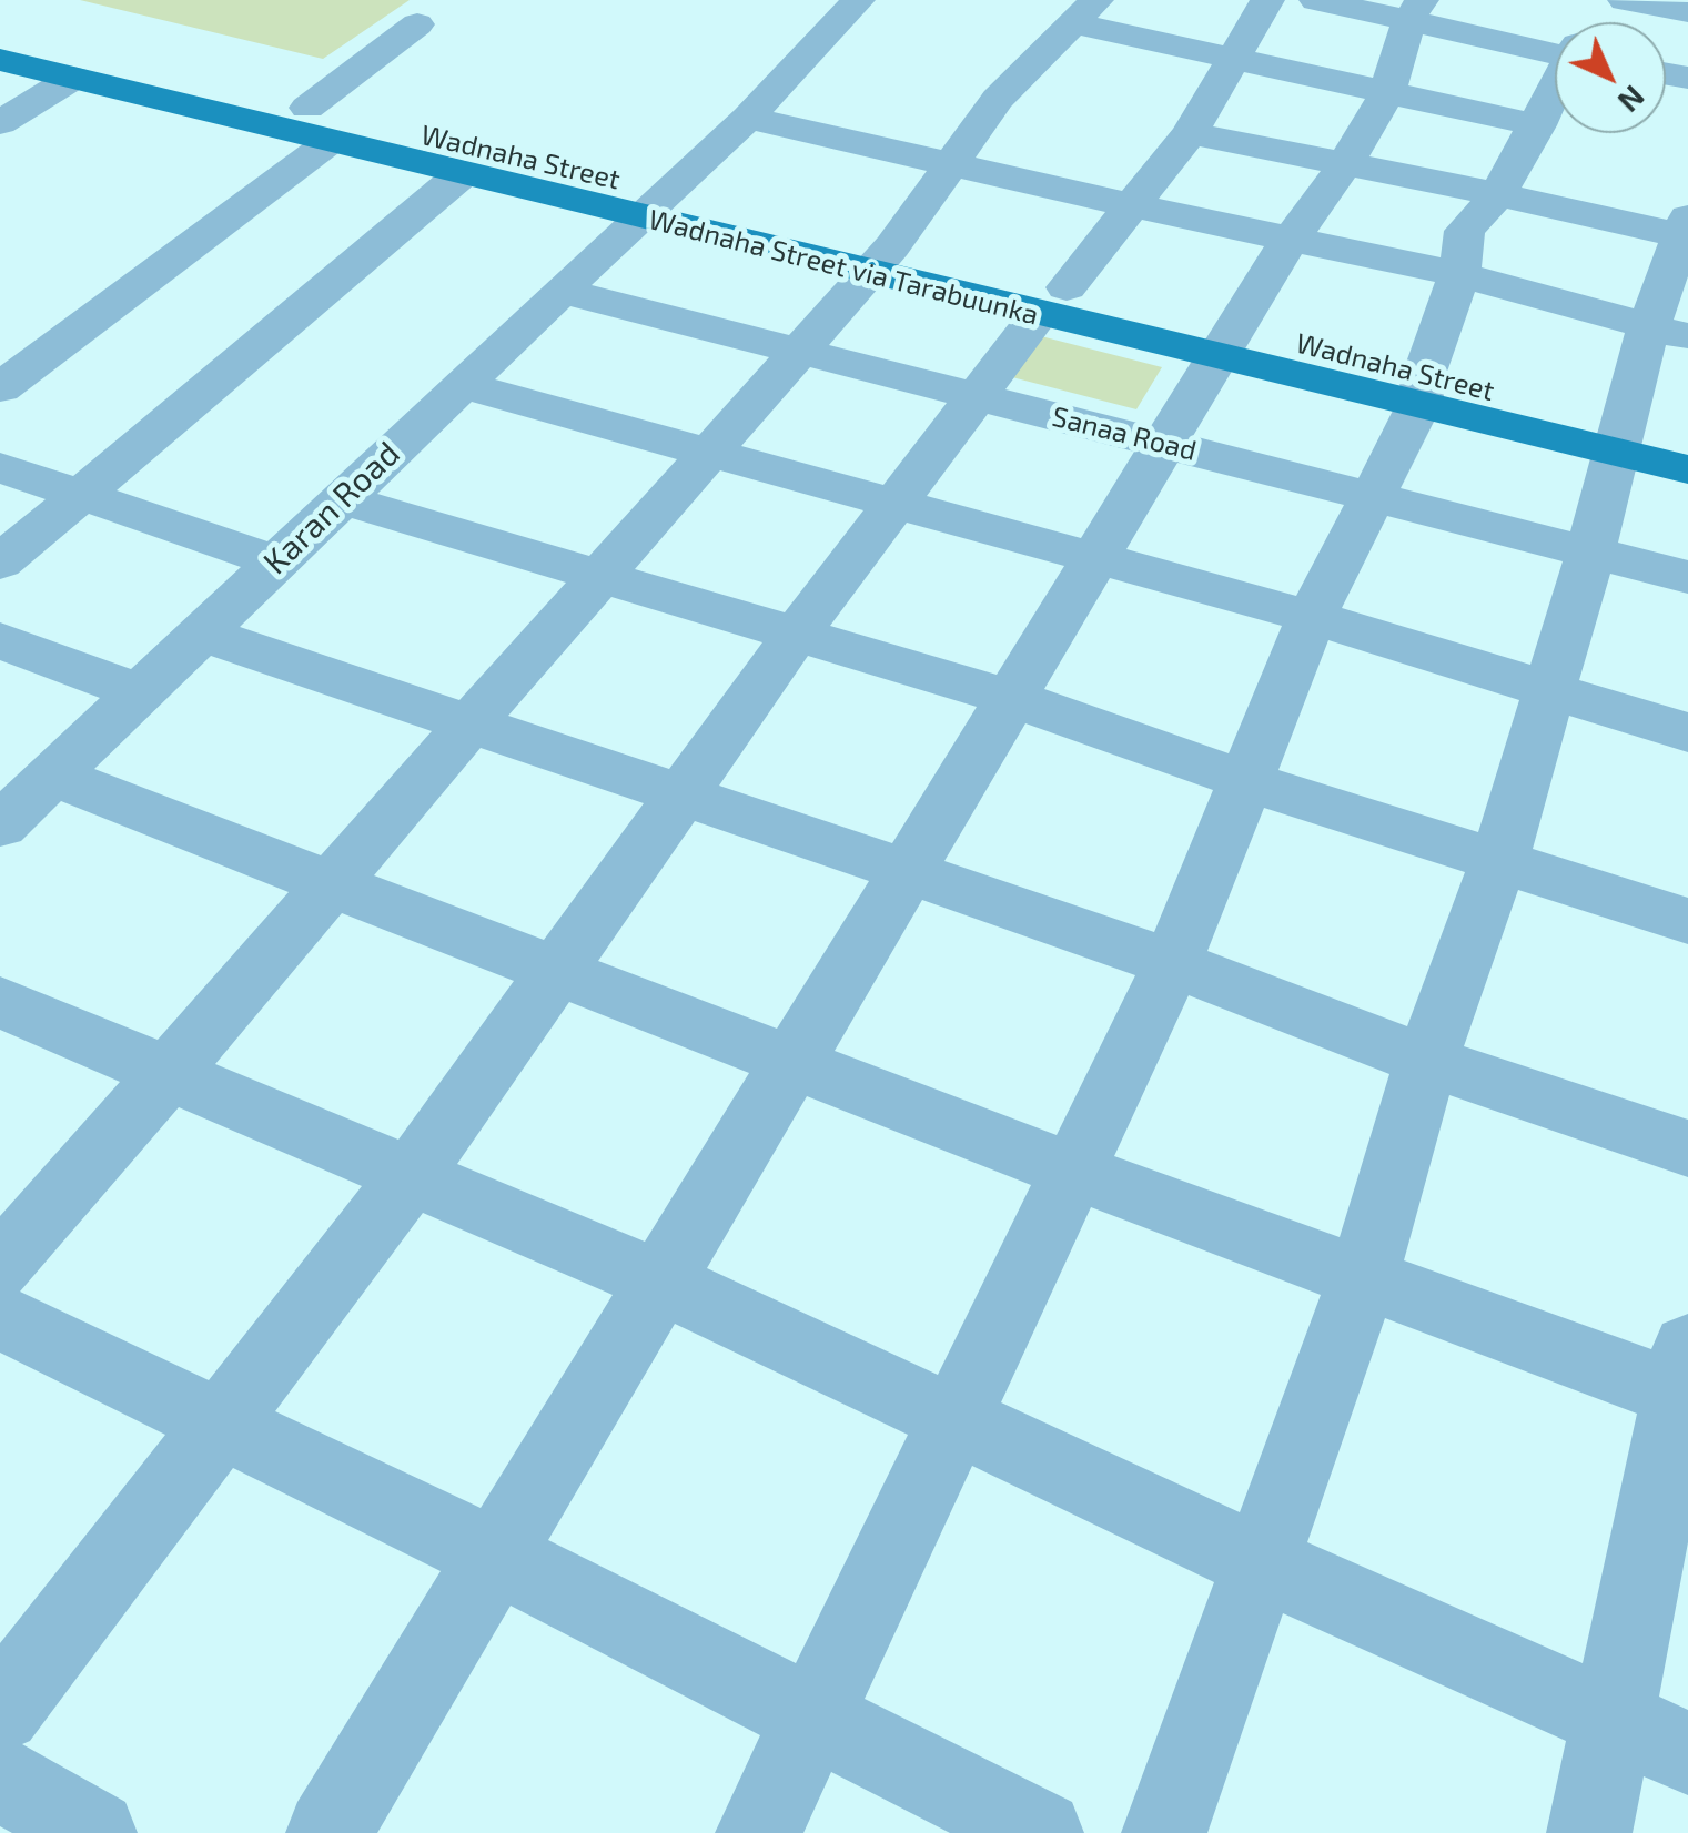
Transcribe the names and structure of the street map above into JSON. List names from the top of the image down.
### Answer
{
  "streets": {
    "main road": ["Wadnaha Street", "Wadnaha Street via Tarabuunka"],
    "street": ["Sanaa Road", "Karan Road"]
  },
  "crossings": [
    ["Wadnaha Street", "Wadnaha Street via Tarabuunka"],
    ["Wadnaha Street", "Karan Road"],
    ["Wadnaha Street via Tarabuunka", "Karan Road"],
    ["Sanaa Road", "Karan Road"]
  ],
  "north": "bottom right"
}
